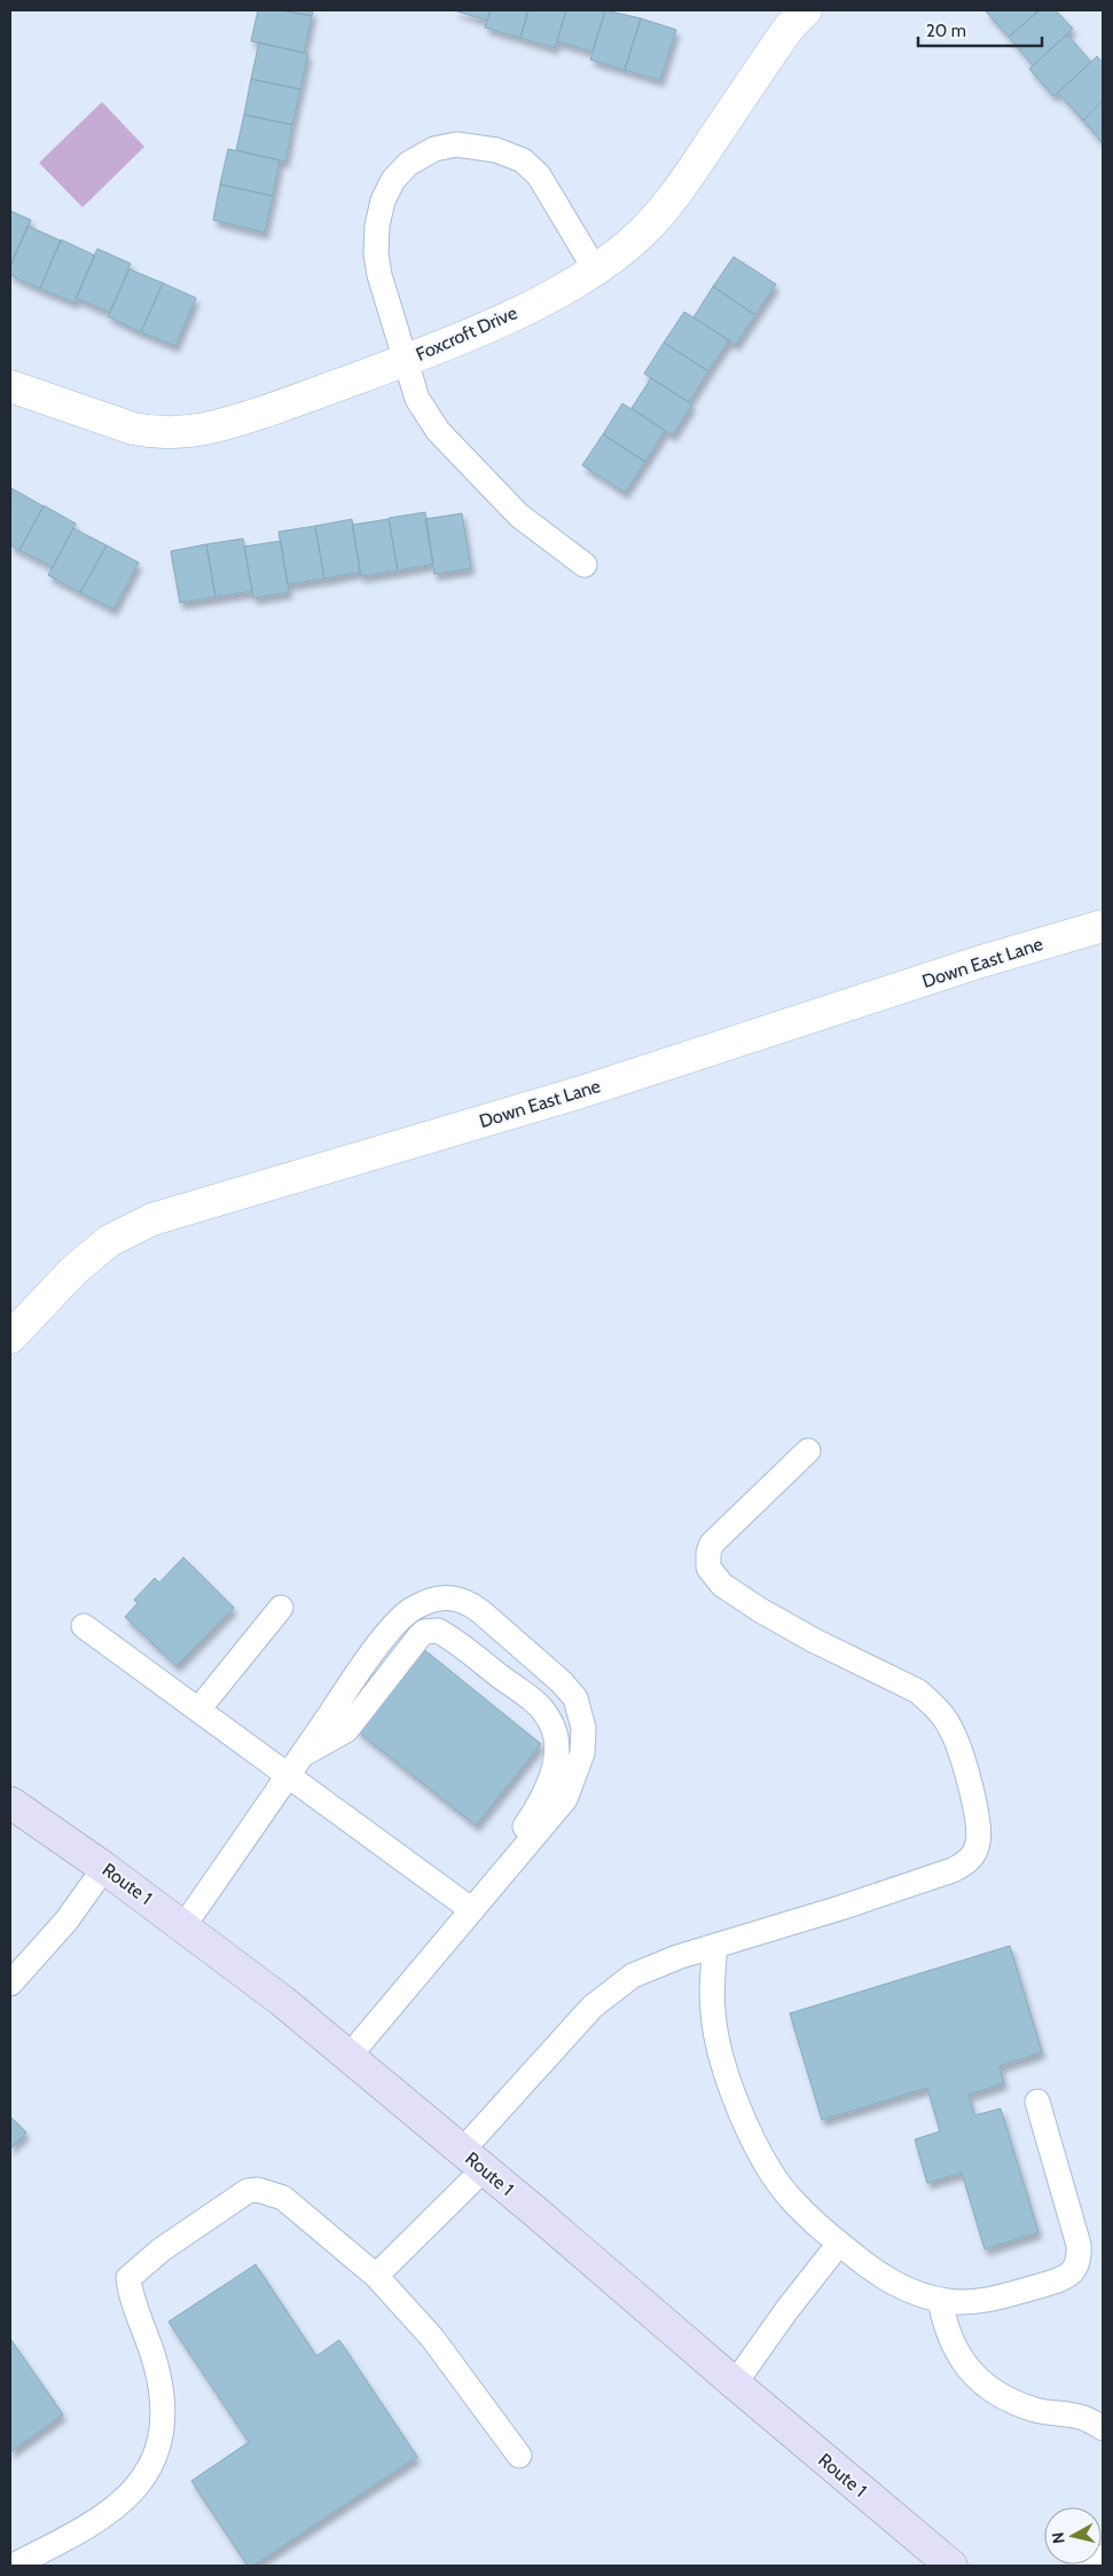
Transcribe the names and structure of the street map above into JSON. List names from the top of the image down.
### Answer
{
  "streets": {
    "main road": ["Route 1"],
    "street": ["Foxcroft Drive", "Down East Lane"]
  },
  "scale_bar": "20 m",
  "north": "left"
}
